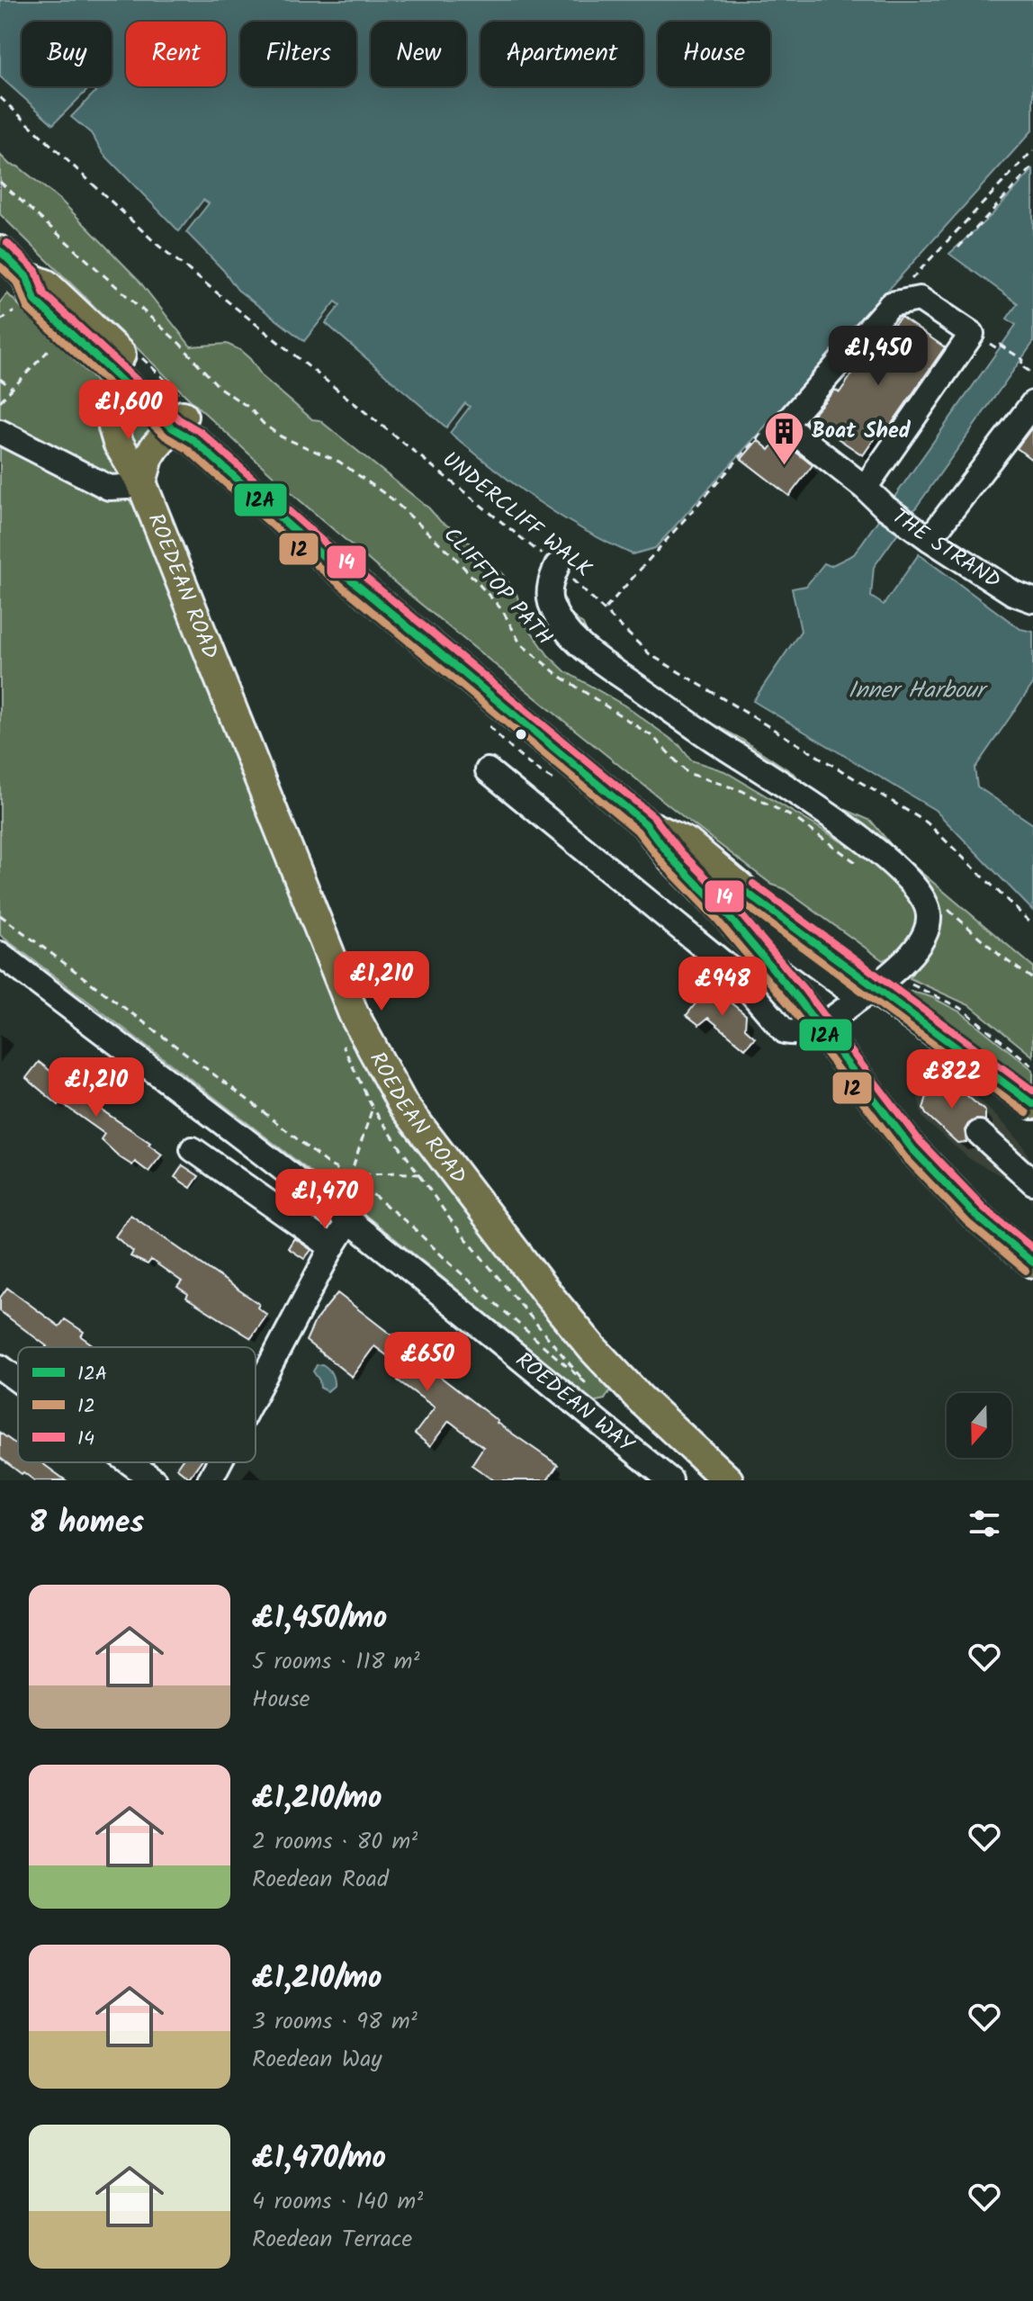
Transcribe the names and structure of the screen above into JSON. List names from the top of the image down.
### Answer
{
  "streets": {
    "main road": ["ROEDEAN ROAD"],
    "street": ["THE STRAND", "ROEDEAN WAY"],
    "path": ["UNDERCLIFF WALK", "CLIFFTOP PATH"]
  },
  "water": ["Inner Harbour"],
  "places": {
    "building": ["Boat Shed"]
  },
  "lines": ["transit line 14", "transit line 12A", "transit line 12"],
  "legend": ["12A", "12", "14"],
  "north": "bottom",
  "page": {
    "chip": [
      "Buy",
      "Rent",
      "Filters",
      "New",
      "Apartment",
      "House"
    ],
    "price": [
      "£1,450",
      "£1,600",
      "£1,210",
      "£948",
      "£822",
      "£1,210",
      "£1,470",
      "£650"
    ],
    "heading": "8 homes",
    "list": [
      {
        "name": "£1,450/mo",
        "note": "5 rooms · 118 m² · House"
      },
      {
        "name": "£1,210/mo",
        "note": "2 rooms · 80 m² · Roedean Road"
      },
      {
        "name": "£1,210/mo",
        "note": "3 rooms · 98 m² · Roedean Way"
      },
      {
        "name": "£1,470/mo",
        "note": "4 rooms · 140 m² · Roedean Terrace"
      }
    ]
  }
}
